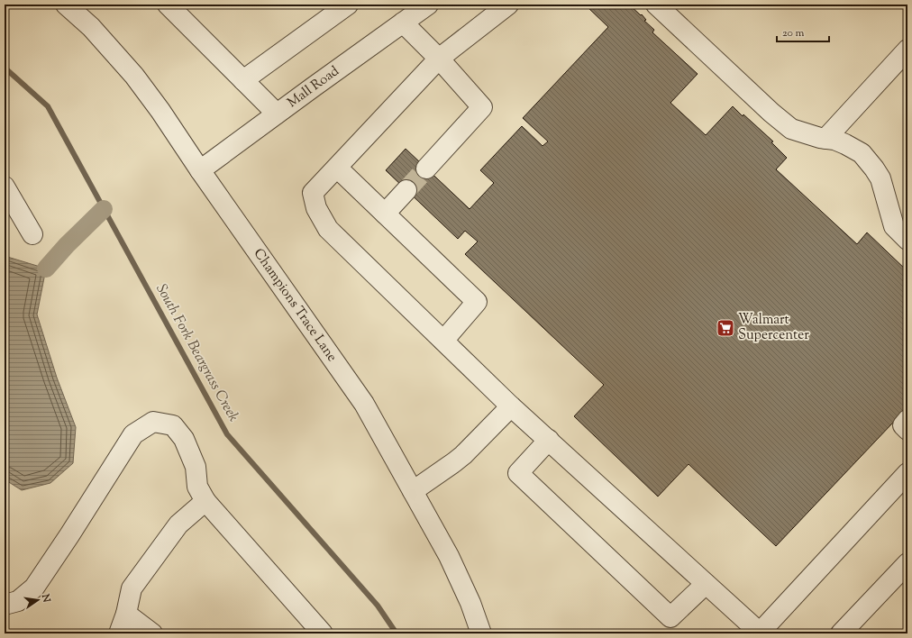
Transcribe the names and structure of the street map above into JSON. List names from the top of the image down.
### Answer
{
  "streets": {
    "street": ["Mall Road", "Champions Trace Lane"]
  },
  "crossings": [
    ["Mall Road", "Champions Trace Lane"]
  ],
  "water": ["South Fork Beargrass Creek"],
  "places": {
    "supermarket": ["Walmart Supercenter"]
  },
  "scale_bar": "20 m",
  "north": "right"
}
